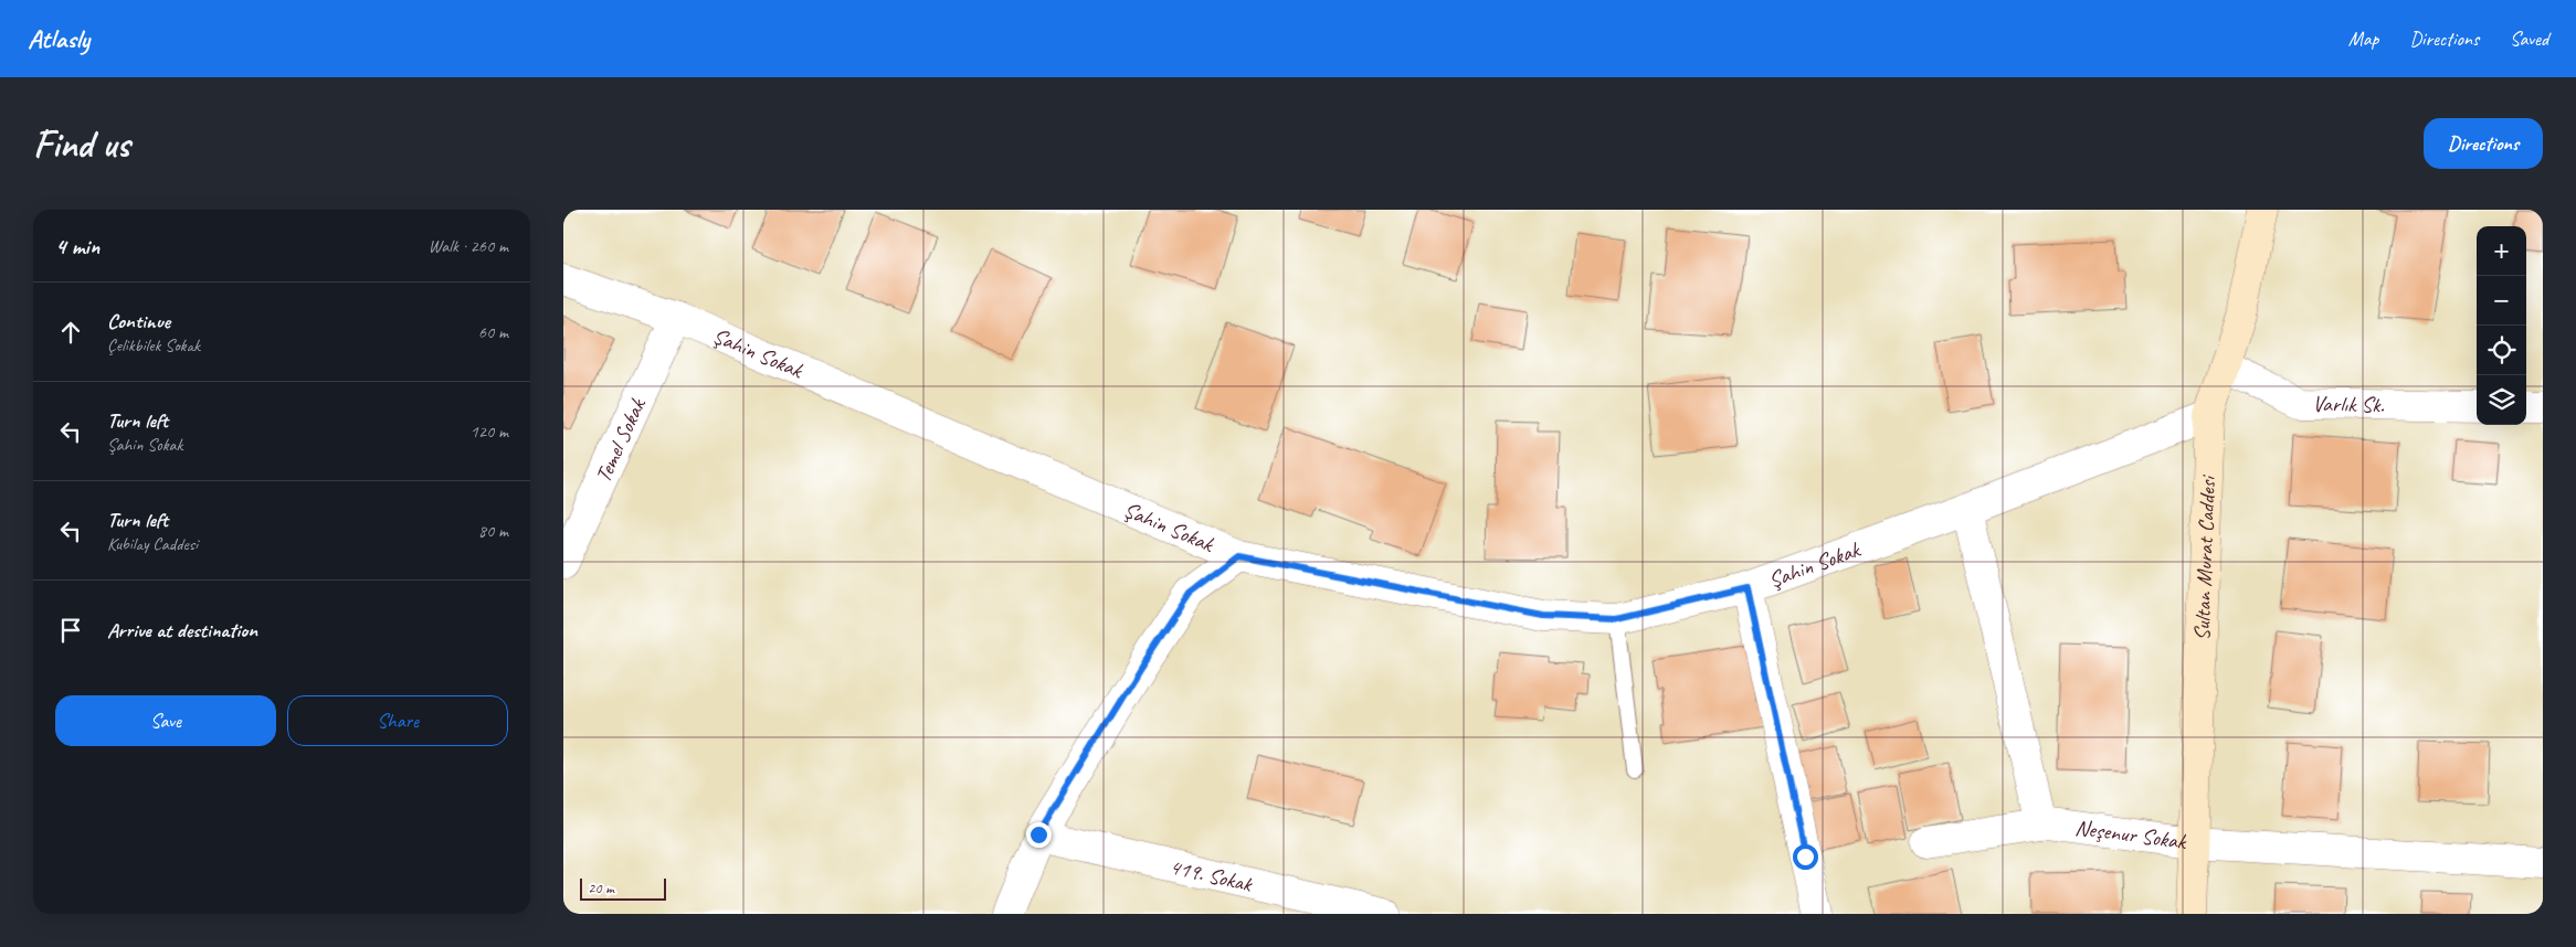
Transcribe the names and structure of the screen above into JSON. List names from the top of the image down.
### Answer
{
  "streets": {
    "main road": ["Sultan Murat Caddesi"],
    "street": [
      "Şahin Sokak",
      "Varlık Sk.",
      "Temel Sokak",
      "Neşenur Sokak",
      "419. Sokak"
    ]
  },
  "crossings": [
    ["Şahin Sokak", "Temel Sokak"],
    ["Şahin Sokak", "Sultan Murat Caddesi"],
    ["Varlık Sk.", "Sultan Murat Caddesi"],
    ["Sultan Murat Caddesi", "Neşenur Sokak"]
  ],
  "scale_bar": "20 m",
  "page": {
    "header": "Atlasly",
    "nav": ["Map", "Directions", "Saved"],
    "buttons": [
      "Directions",
      ["Save", "Share"]
    ],
    "title": "Find us",
    "heading": ["4 min", "Walk · 260 m"],
    "map_buttons": ["+", "−"],
    "list": [
      ["Continue", "Çelikbilek Sokak", "60 m"],
      ["Turn left", "Şahin Sokak", "120 m"],
      ["Turn left", "Kubilay Caddesi", "80 m"],
      "Arrive at destination"
    ],
    "scale": "20 m"
  }
}
